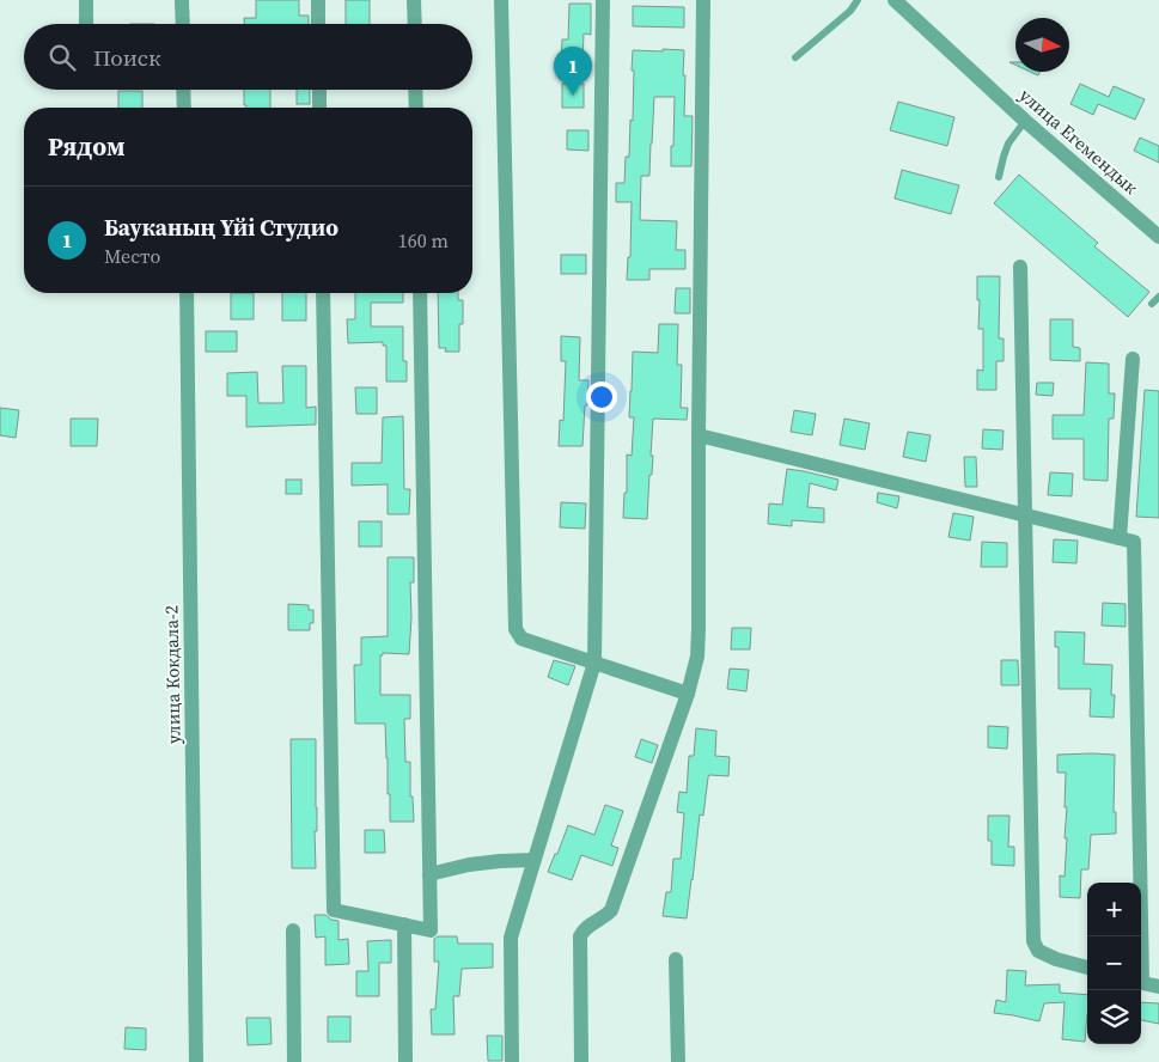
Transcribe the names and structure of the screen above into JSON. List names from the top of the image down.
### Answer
{
  "streets": {
    "street": ["улица Егемендык", "улица Кокдала-2"]
  },
  "north": "right",
  "page": {
    "search": "Поиск",
    "pins": "1",
    "heading": "Рядом",
    "list": [
      {
        "mark": "1",
        "name": "Бауканың Үйі Студио",
        "note": "Место",
        "value": "160 m"
      }
    ],
    "map_buttons": ["+", "−"]
  }
}
